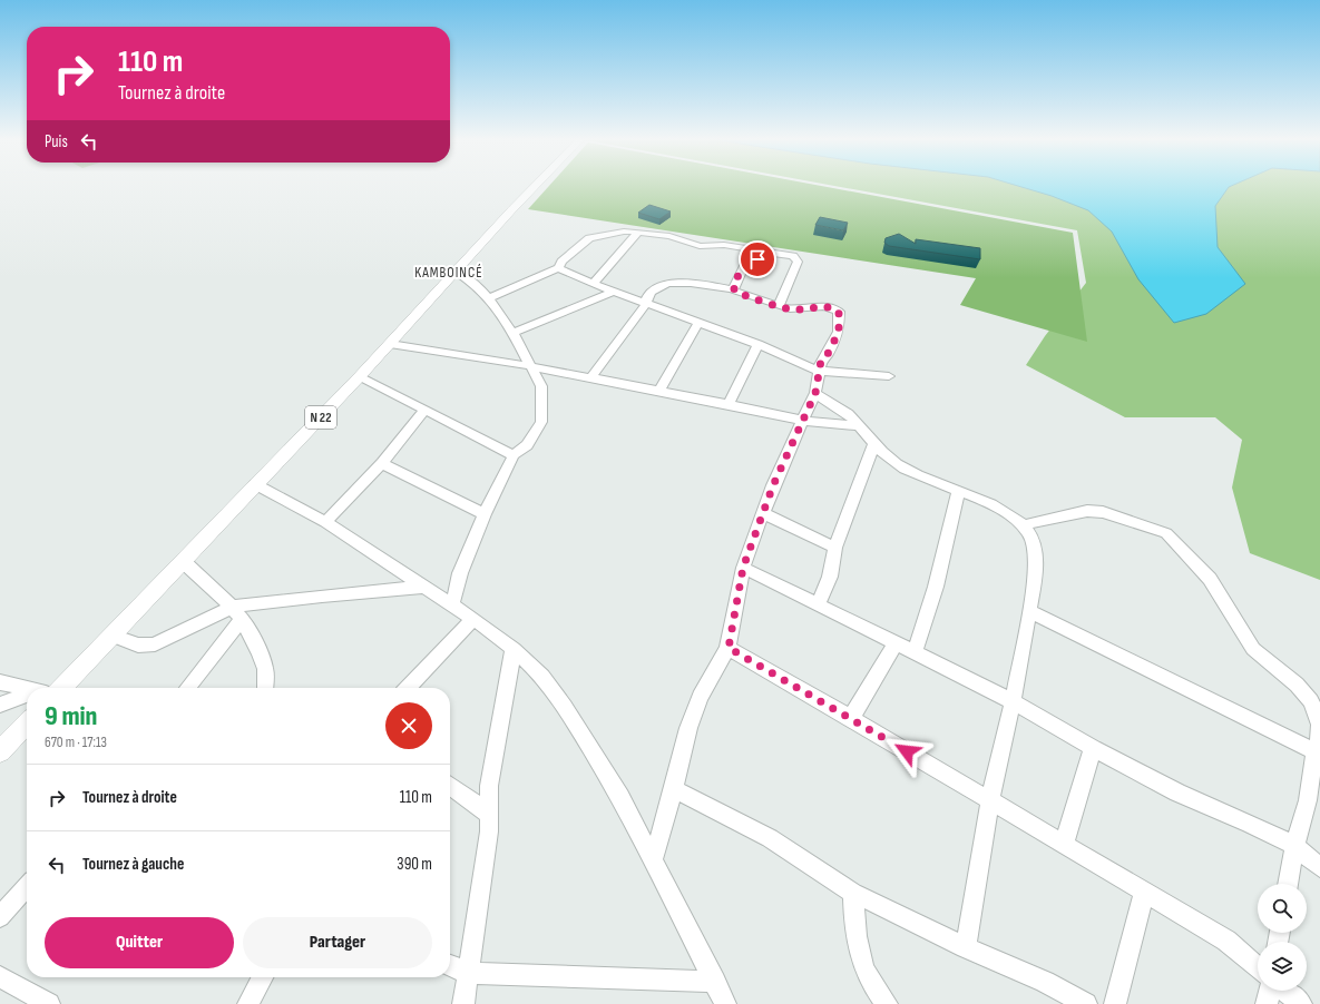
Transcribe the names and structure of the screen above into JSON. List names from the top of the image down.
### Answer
{
  "streets": {
    "main road": ["N 22"]
  },
  "districts": ["KAMBOINCÉ"],
  "page": {
    "turn": ["110 m", "Tournez à droite"],
    "then": "Puis",
    "heading": ["9 min", "670 m · 17:13"],
    "list": [
      {
        "name": "Tournez à droite",
        "value": "110 m"
      },
      {
        "name": "Tournez à gauche",
        "value": "390 m"
      }
    ],
    "buttons": ["Quitter", "Partager"]
  }
}
